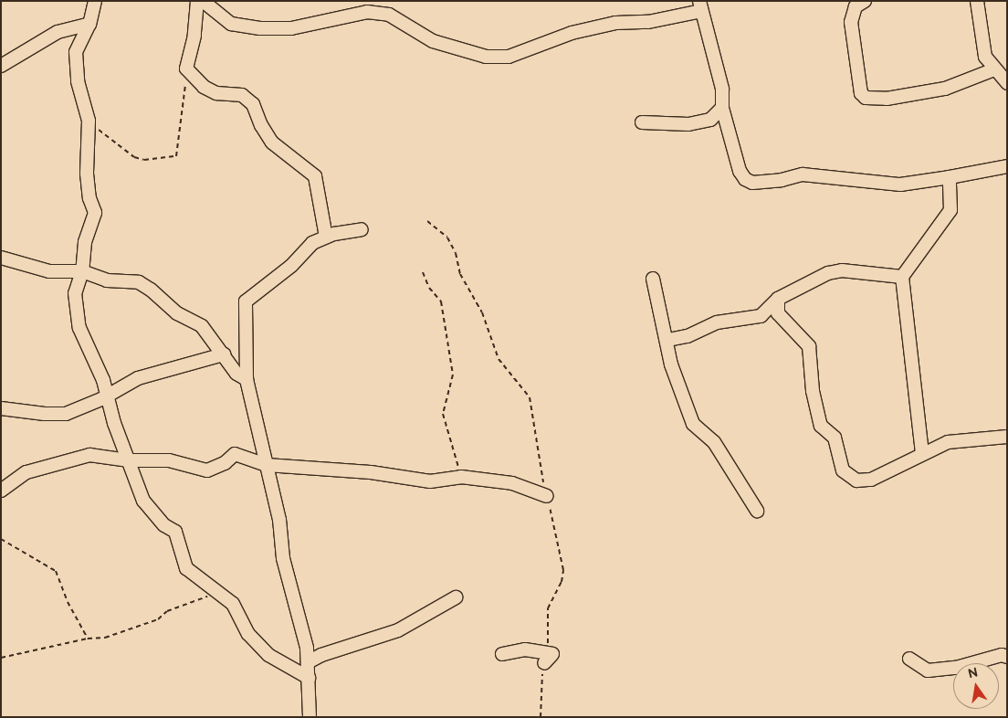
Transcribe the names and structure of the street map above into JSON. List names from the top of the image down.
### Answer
{
  "north": "top"
}
